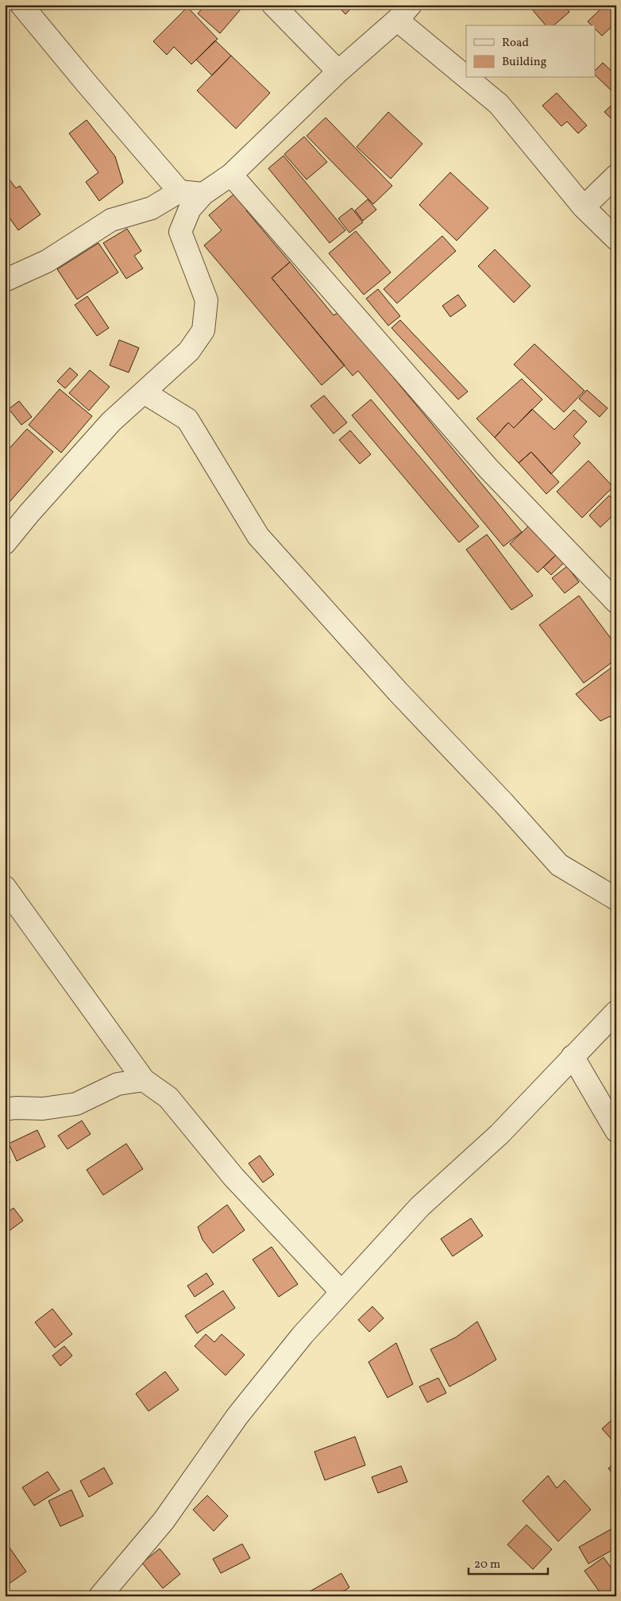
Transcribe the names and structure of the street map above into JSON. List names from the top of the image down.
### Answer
{
  "legend": ["Road", "Building"],
  "scale_bar": "20 m"
}
